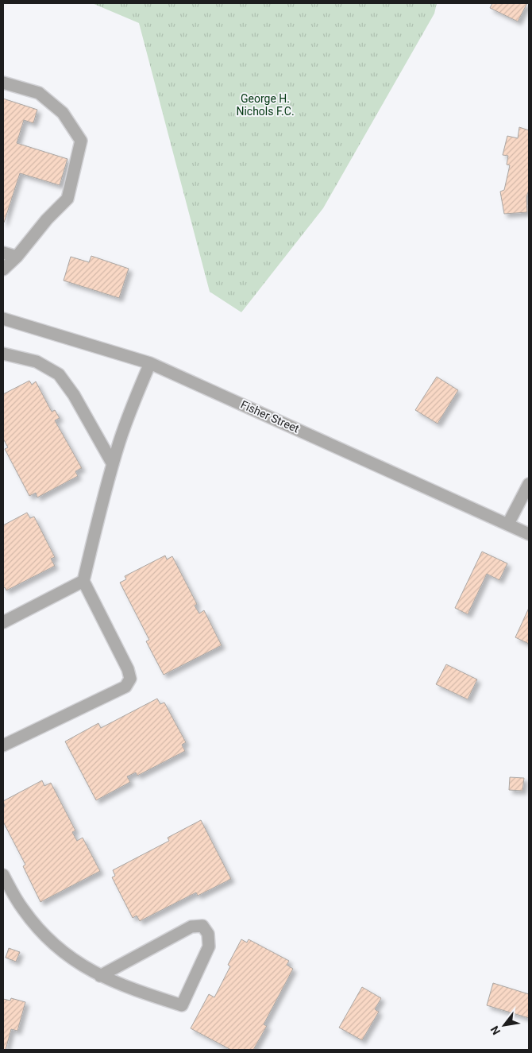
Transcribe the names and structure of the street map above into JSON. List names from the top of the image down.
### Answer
{
  "streets": {
    "street": ["Fisher Street"]
  },
  "parks": ["George H. Nichols F.C."],
  "north": "bottom left"
}
